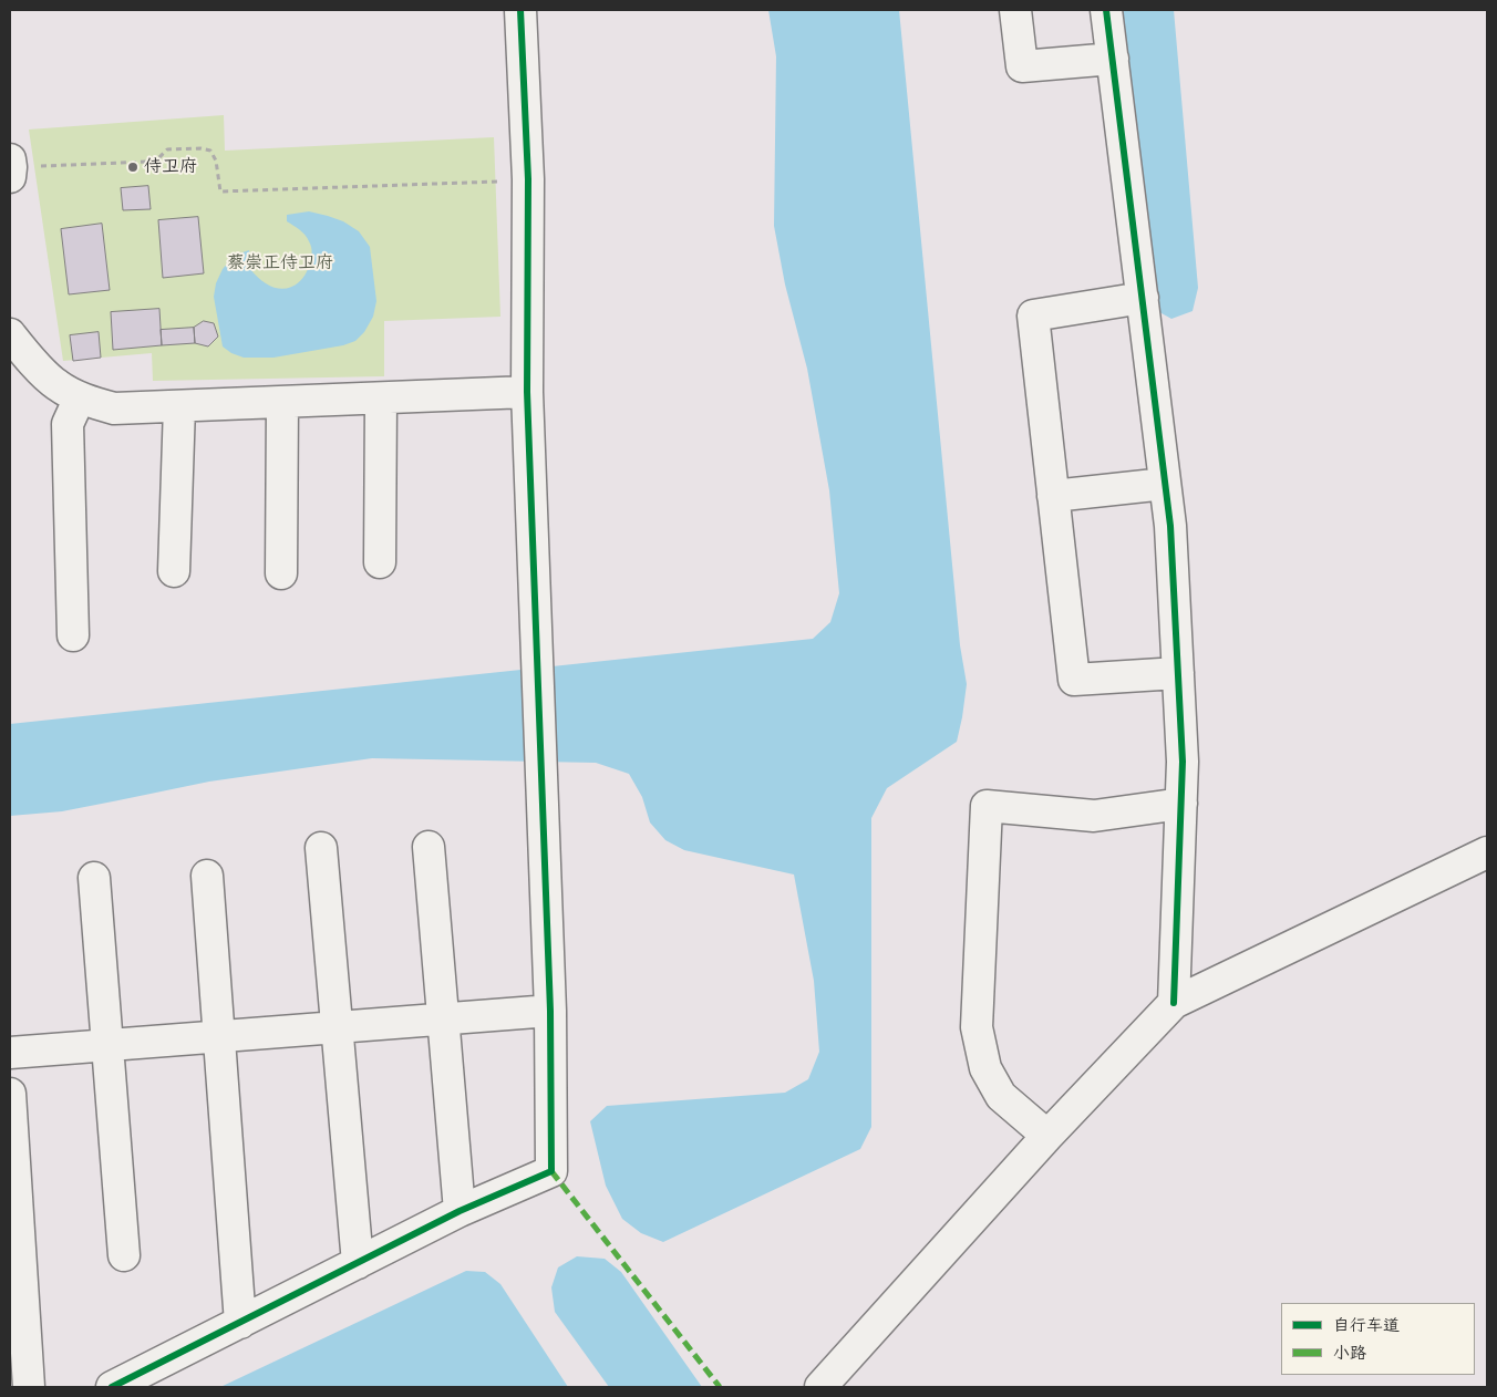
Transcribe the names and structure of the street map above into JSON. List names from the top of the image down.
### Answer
{
  "parks": ["蔡崇正侍卫府"],
  "places": ["侍卫府"],
  "legend": ["自行车道", "小路"]
}
